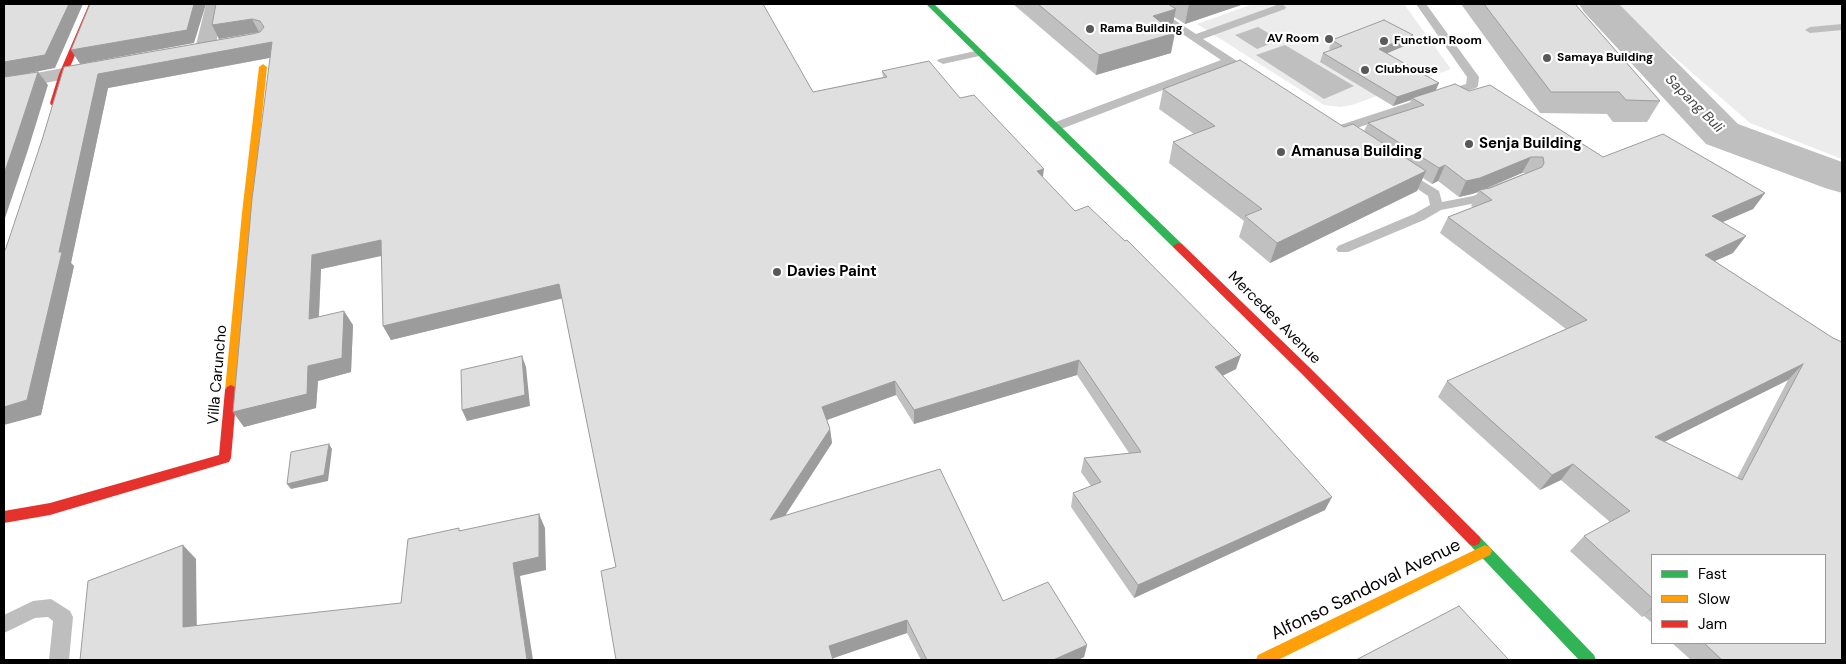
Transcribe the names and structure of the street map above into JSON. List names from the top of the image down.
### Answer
{
  "streets": {
    "street": ["Mercedes Avenue", "Villa Caruncho", "Alfonso Sandoval Avenue"]
  },
  "crossings": [
    ["Mercedes Avenue", "Alfonso Sandoval Avenue"]
  ],
  "water": ["Sapang Buli"],
  "places": [
    "Rama Building",
    "AV Room",
    "Function Room",
    "Samaya Building",
    "Clubhouse",
    "Senja Building",
    "Amanusa Building",
    "Davies Paint"
  ],
  "legend": ["Fast", "Slow", "Jam"]
}
